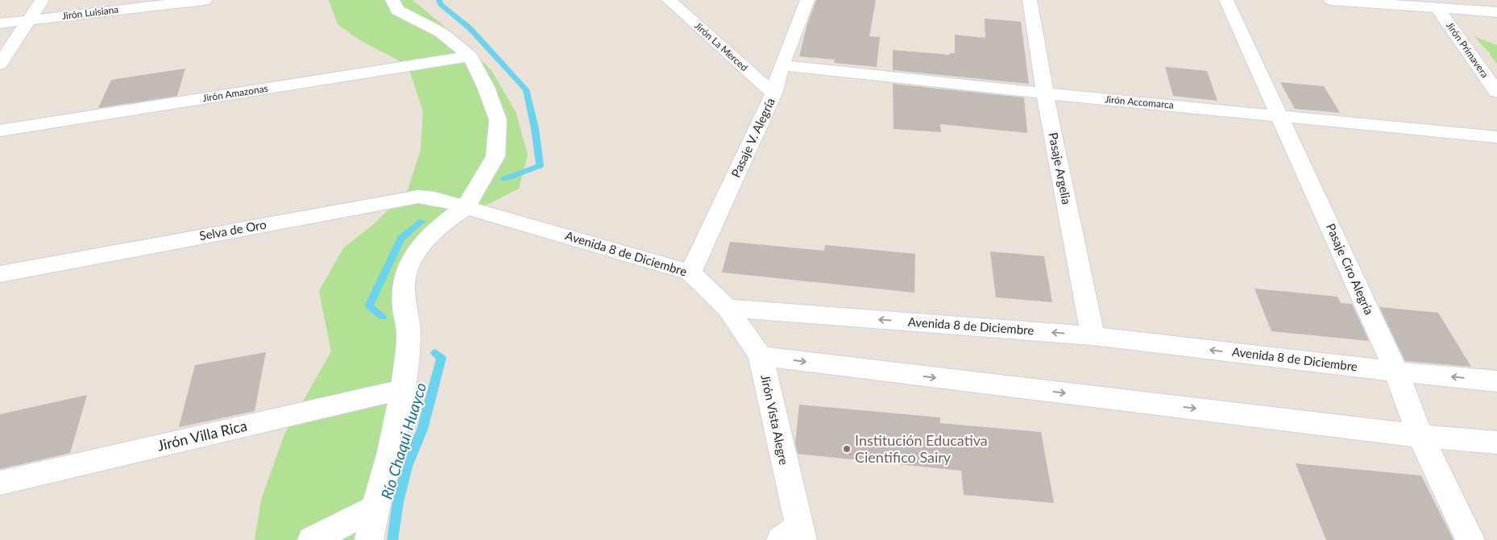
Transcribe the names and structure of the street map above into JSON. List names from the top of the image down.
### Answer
{
  "streets": {
    "street": [
      "Jirón Luisiana",
      "Jirón La Merced",
      "Jirón Primavera",
      "Jirón Amazonas",
      "Jirón Accomarca",
      "Pasaje V. Alegría",
      "Pasaje Argelia",
      "Selva de Oro",
      "Avenida 8 de Diciembre",
      "Pasaje Ciro Alegría",
      "Jirón Vista Alegre",
      "Jirón Villa Rica"
    ]
  },
  "crossings": [
    ["Jirón La Merced", "Pasaje V. Alegría"],
    ["Jirón Accomarca", "Pasaje V. Alegría"],
    ["Jirón Accomarca", "Pasaje Argelia"],
    ["Jirón Accomarca", "Pasaje Ciro Alegría"],
    ["Pasaje V. Alegría", "Avenida 8 de Diciembre"],
    ["Pasaje Argelia", "Avenida 8 de Diciembre"],
    ["Selva de Oro", "Avenida 8 de Diciembre"],
    ["Avenida 8 de Diciembre", "Pasaje Ciro Alegría"],
    ["Avenida 8 de Diciembre", "Jirón Vista Alegre"]
  ],
  "water": ["Río Chaqui Huayco"],
  "places": ["Institución Educativa Cientifico Sairy"]
}
